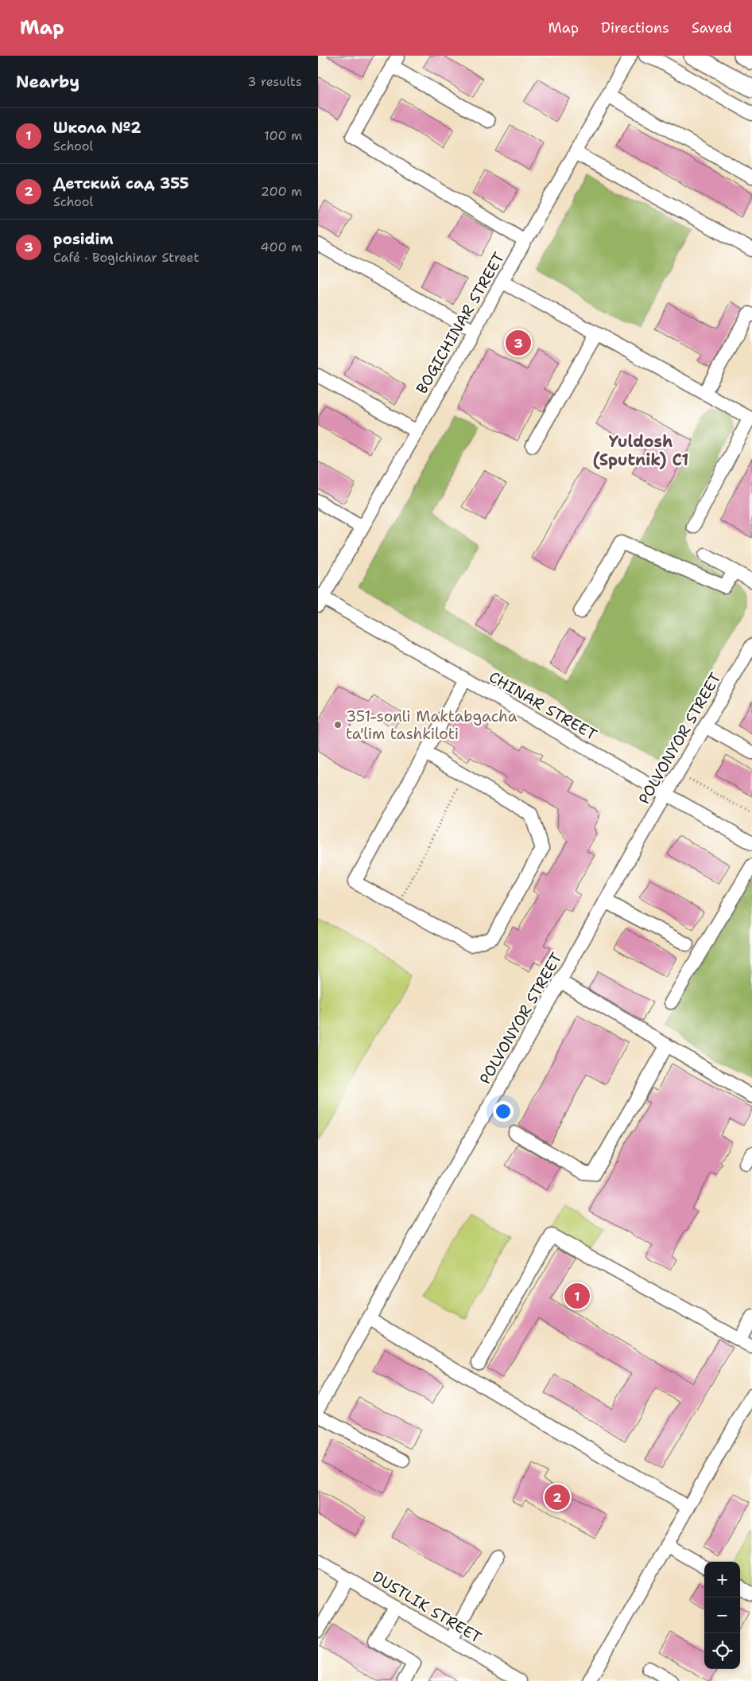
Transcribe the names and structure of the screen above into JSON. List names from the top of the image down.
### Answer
{
  "streets": {
    "street": [
      "BOGICHINAR STREET",
      "CHINAR STREET",
      "POLVONYOR STREET",
      "DUSTLIK STREET"
    ]
  },
  "crossings": [
    ["BOGICHINAR STREET", "CHINAR STREET"],
    ["CHINAR STREET", "POLVONYOR STREET"]
  ],
  "districts": ["Yuldosh (Sputnik) C1"],
  "places": ["351-sonli Maktabgacha ta'lim tashkiloti"],
  "page": {
    "header": "Map",
    "nav": ["Map", "Directions", "Saved"],
    "heading": ["Nearby", "3 results"],
    "list": [
      {
        "mark": "1",
        "name": "Школа №2",
        "note": "School",
        "value": "100 m"
      },
      {
        "mark": "2",
        "name": "Детский сад 355",
        "note": "School",
        "value": "200 m"
      },
      {
        "mark": "3",
        "name": "posidim",
        "note": "Café · Bogichinar Street",
        "value": "400 m"
      }
    ],
    "pins": ["3", "1", "2"],
    "map_buttons": ["+", "−"]
  }
}
